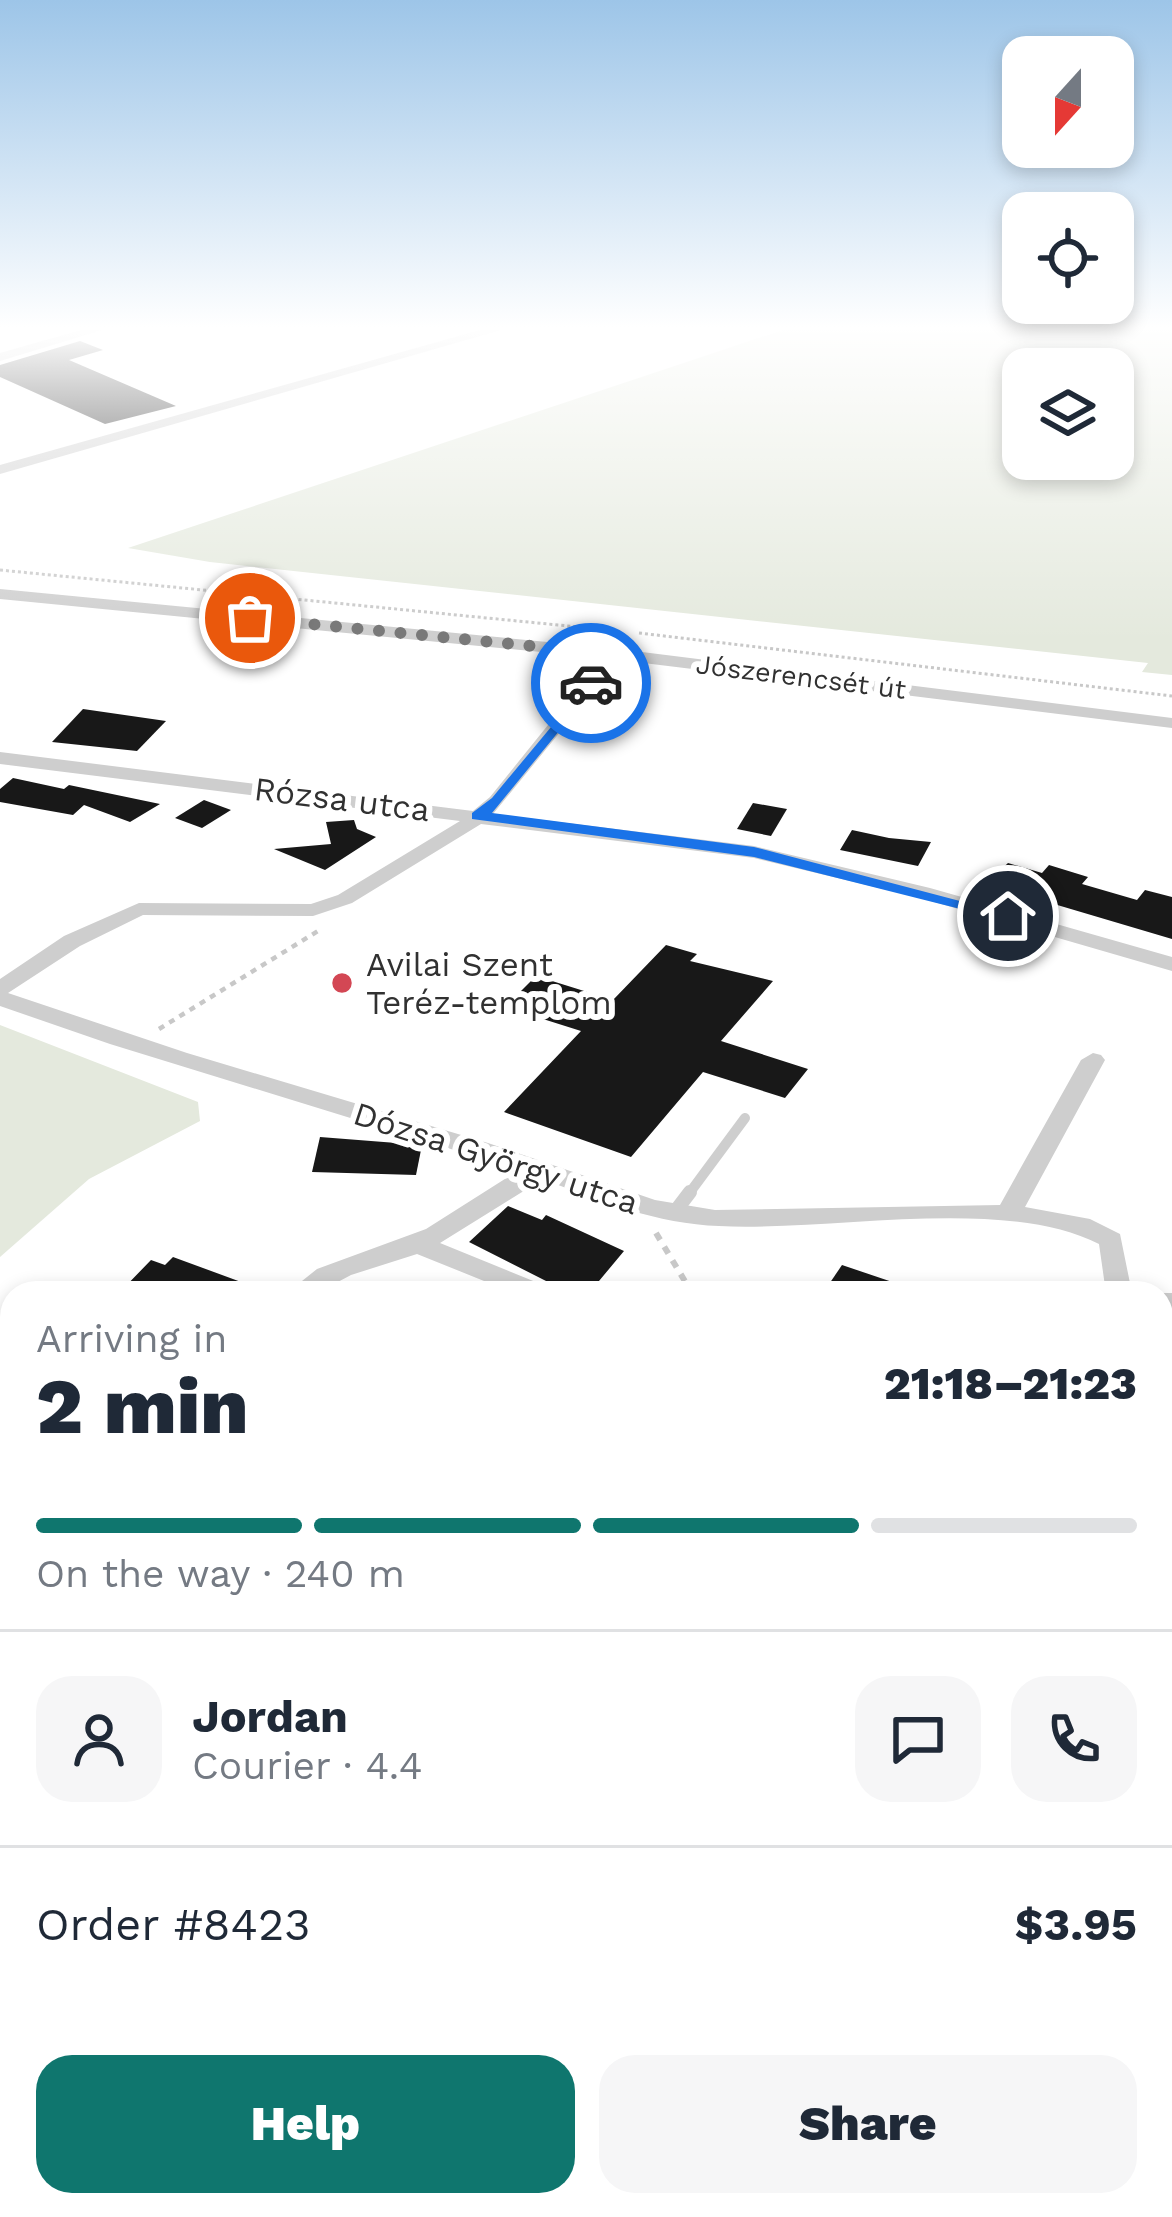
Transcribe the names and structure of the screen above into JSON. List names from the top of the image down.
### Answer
{
  "streets": {
    "street": ["Jószerencsét út", "Rózsa utca", "Dózsa György utca"]
  },
  "places": ["Avilai Szent Teréz-templom"],
  "north": "bottom",
  "page": {
    "heading": ["2 min", "Arriving in", "21:18–21:23"],
    "panel": [
      "Jordan",
      "Courier · 4.4",
      "Order #8423",
      "$3.95"
    ],
    "bar": "On the way · 240 m",
    "buttons": ["Help", "Share"]
  }
}
